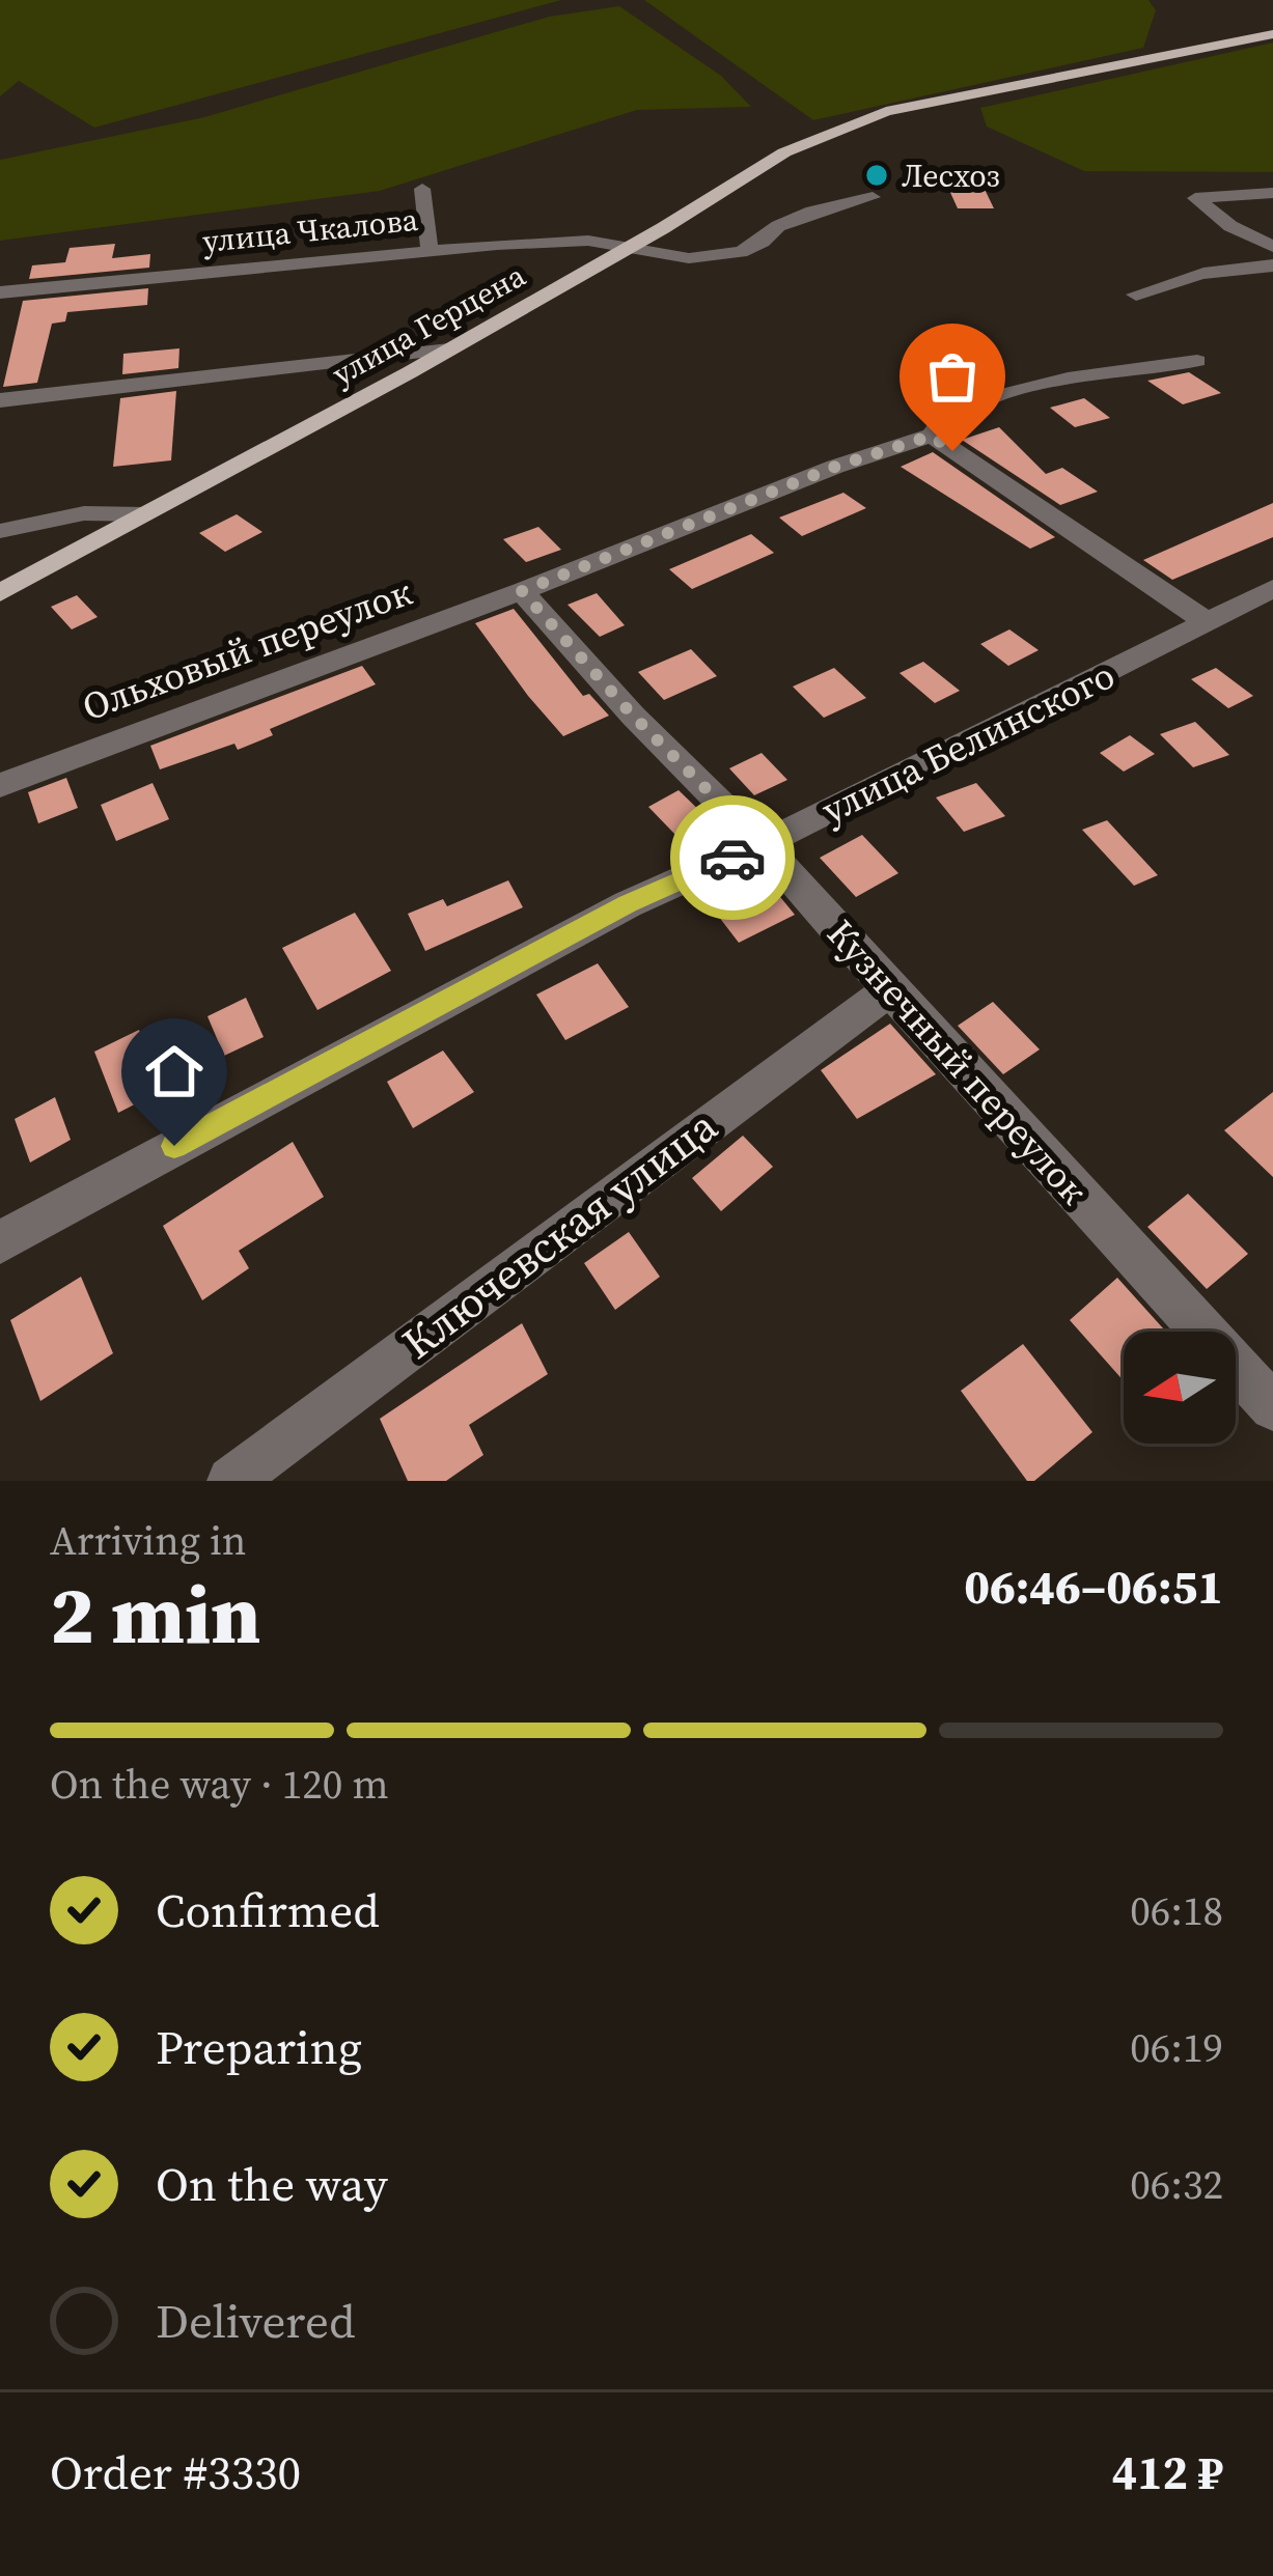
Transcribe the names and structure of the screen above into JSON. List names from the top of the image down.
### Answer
{
  "streets": {
    "main road": ["улица Герцена"],
    "street": [
      "улица Чкалова",
      "Ольховый переулок",
      "улица Белинского",
      "Кузнечный переулок",
      "Ключевская улица"
    ]
  },
  "crossings": [
    ["улица Чкалова", "улица Герцена"],
    ["Ольховый переулок", "Кузнечный переулок"],
    ["улица Белинского", "Кузнечный переулок"],
    ["Кузнечный переулок", "Ключевская улица"]
  ],
  "places": ["Лесхоз"],
  "north": "left",
  "page": {
    "heading": ["2 min", "Arriving in", "06:46–06:51"],
    "panel": ["Order #3330", "412 ₽"],
    "bar": "On the way · 120 m",
    "list": [
      ["Confirmed", "06:18"],
      ["Preparing", "06:19"],
      ["On the way", "06:32"],
      "Delivered"
    ]
  }
}
